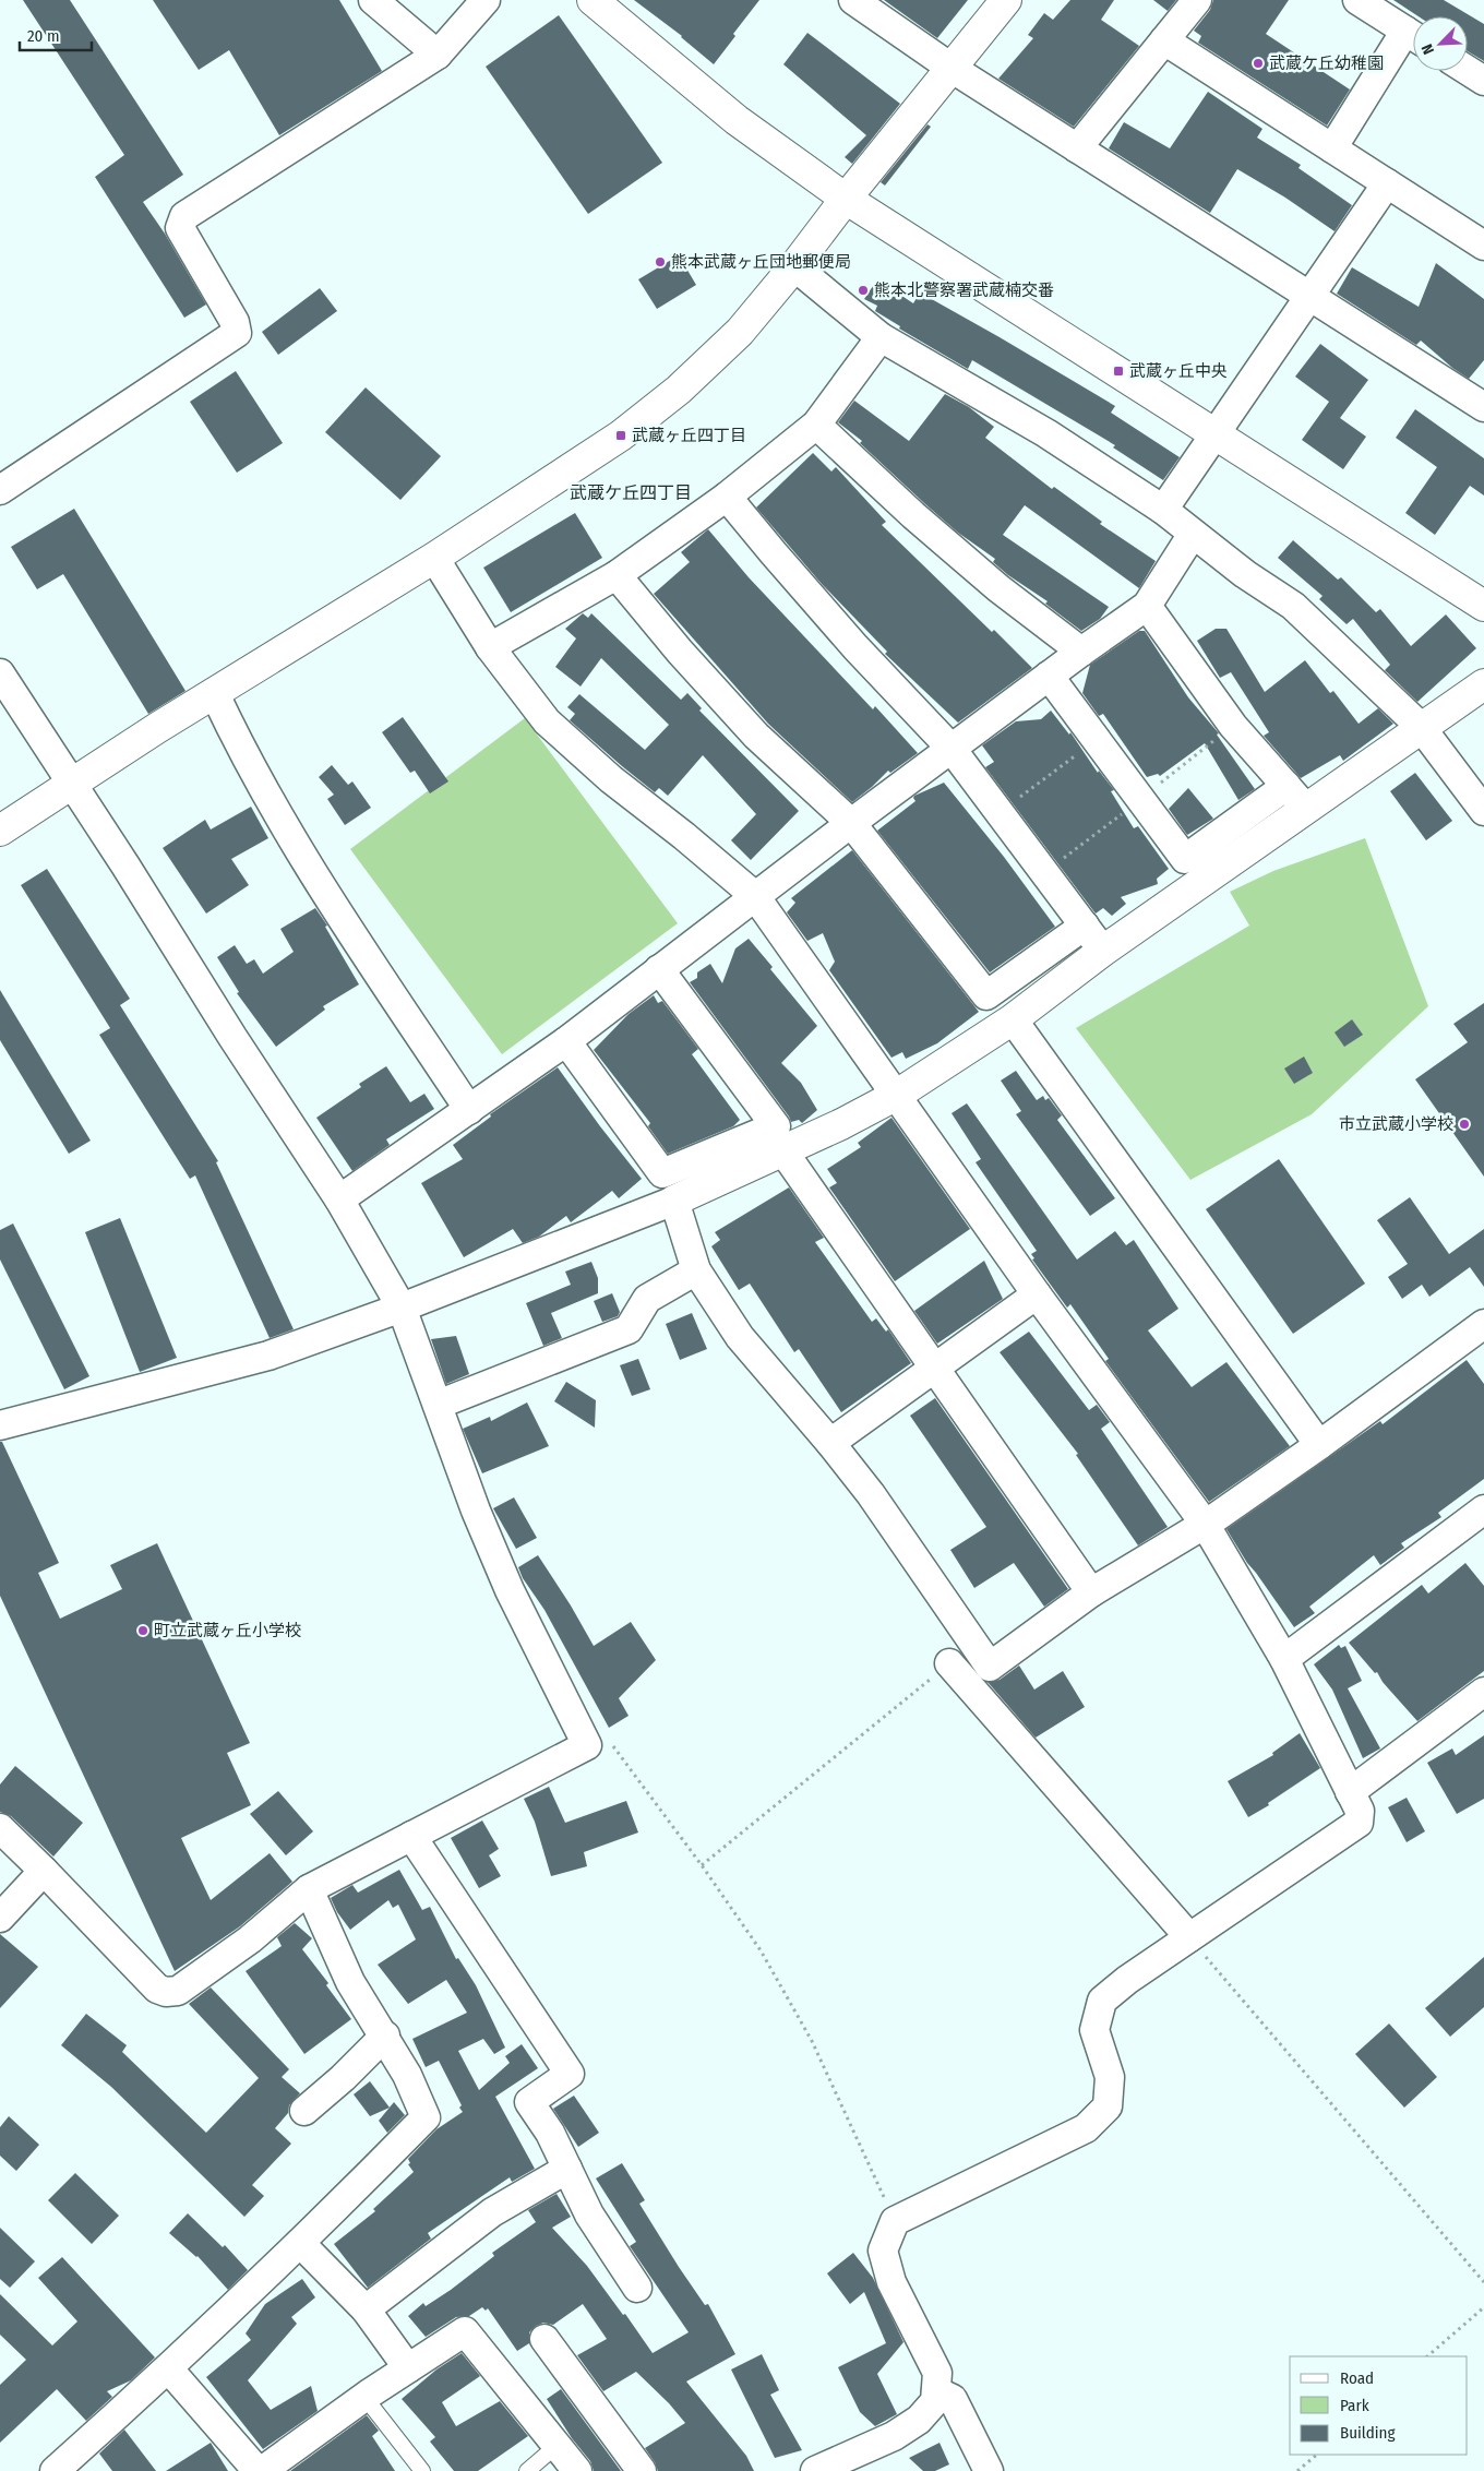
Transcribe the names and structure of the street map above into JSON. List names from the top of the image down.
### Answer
{
  "districts": ["武蔵ケ丘四丁目"],
  "places": {
    "other": [
      "武蔵ケ丘幼稚園",
      "熊本武蔵ヶ丘団地郵便局",
      "熊本北警察署武蔵楠交番",
      "市立武蔵小学校",
      "町立武蔵ヶ丘小学校"
    ],
    "transit": ["武蔵ヶ丘中央", "武蔵ヶ丘四丁目"]
  },
  "legend": ["Road", "Park", "Building"],
  "scale_bar": "20 m",
  "north": "bottom left"
}
